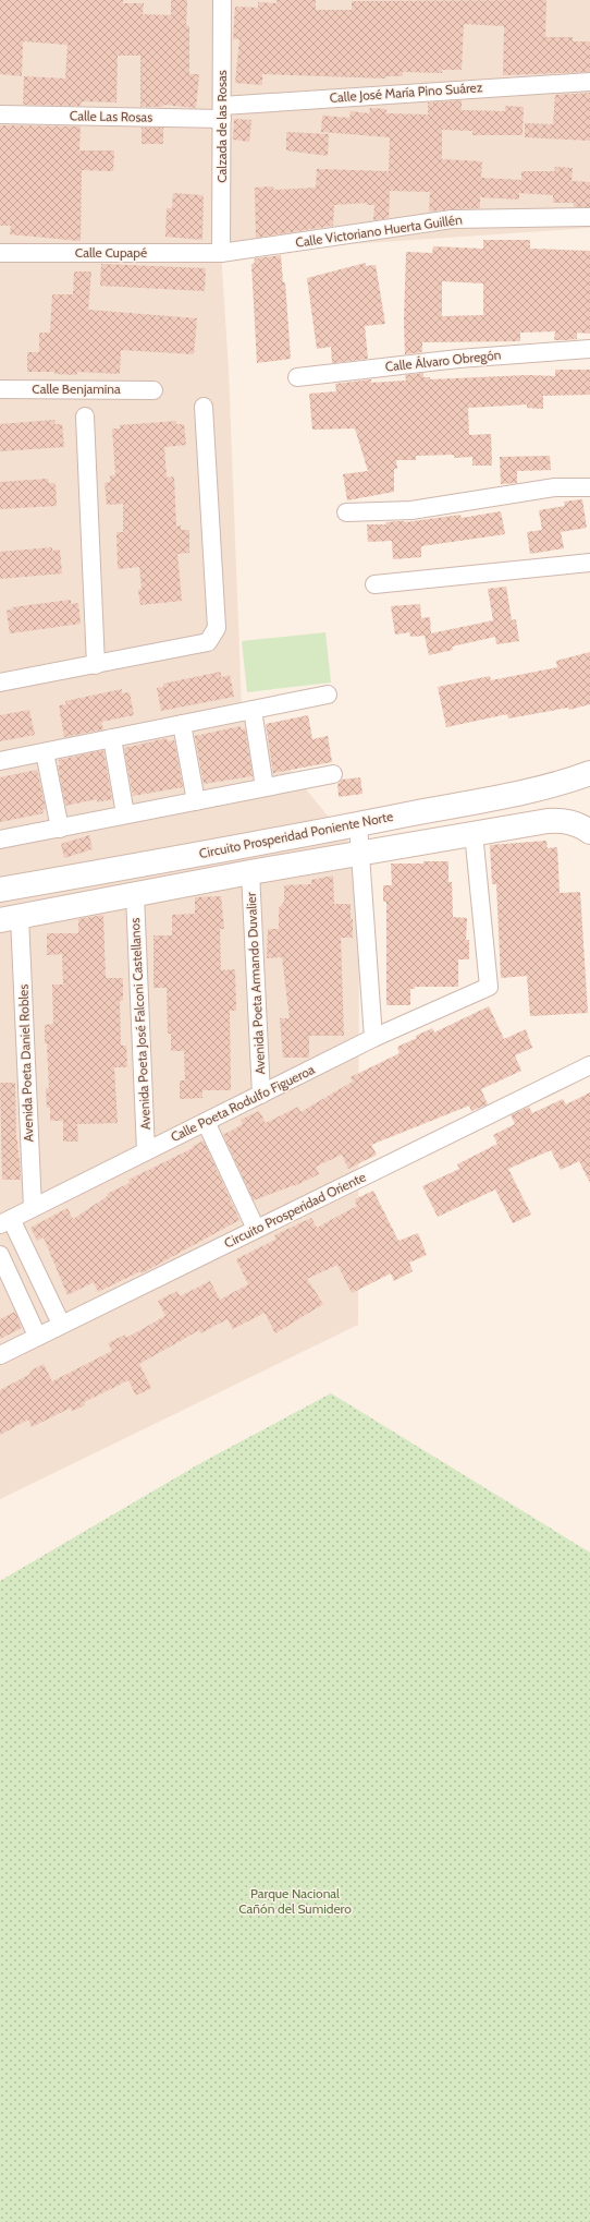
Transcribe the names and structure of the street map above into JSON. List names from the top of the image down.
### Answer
{
  "streets": {
    "street": [
      "Calle José María Pino Suárez",
      "Calle Las Rosas",
      "Calzada de las Rosas",
      "Calle Victoriano Huerta Guillén",
      "Calle Cupapé",
      "Calle Álvaro Obregón",
      "Calle Benjamina",
      "Circuito Prosperidad Poniente Norte",
      "Avenida Poeta Armando Duvalier",
      "Avenida Poeta José Falconi Castellanos",
      "Avenida Poeta Daniel Robles",
      "Calle Poeta Rodulfo Figueroa",
      "Circuito Prosperidad Oriente"
    ]
  },
  "crossings": [
    ["Calle José María Pino Suárez", "Calle Las Rosas"],
    ["Calle José María Pino Suárez", "Calzada de las Rosas"],
    ["Calle Las Rosas", "Calzada de las Rosas"],
    ["Calzada de las Rosas", "Calle Victoriano Huerta Guillén"],
    ["Calzada de las Rosas", "Calle Cupapé"],
    ["Calle Victoriano Huerta Guillén", "Calle Cupapé"],
    ["Avenida Poeta Armando Duvalier", "Calle Poeta Rodulfo Figueroa"],
    ["Avenida Poeta José Falconi Castellanos", "Calle Poeta Rodulfo Figueroa"],
    ["Avenida Poeta Daniel Robles", "Calle Poeta Rodulfo Figueroa"]
  ],
  "parks": ["Parque Nacional Cañón del Sumidero"]
}
